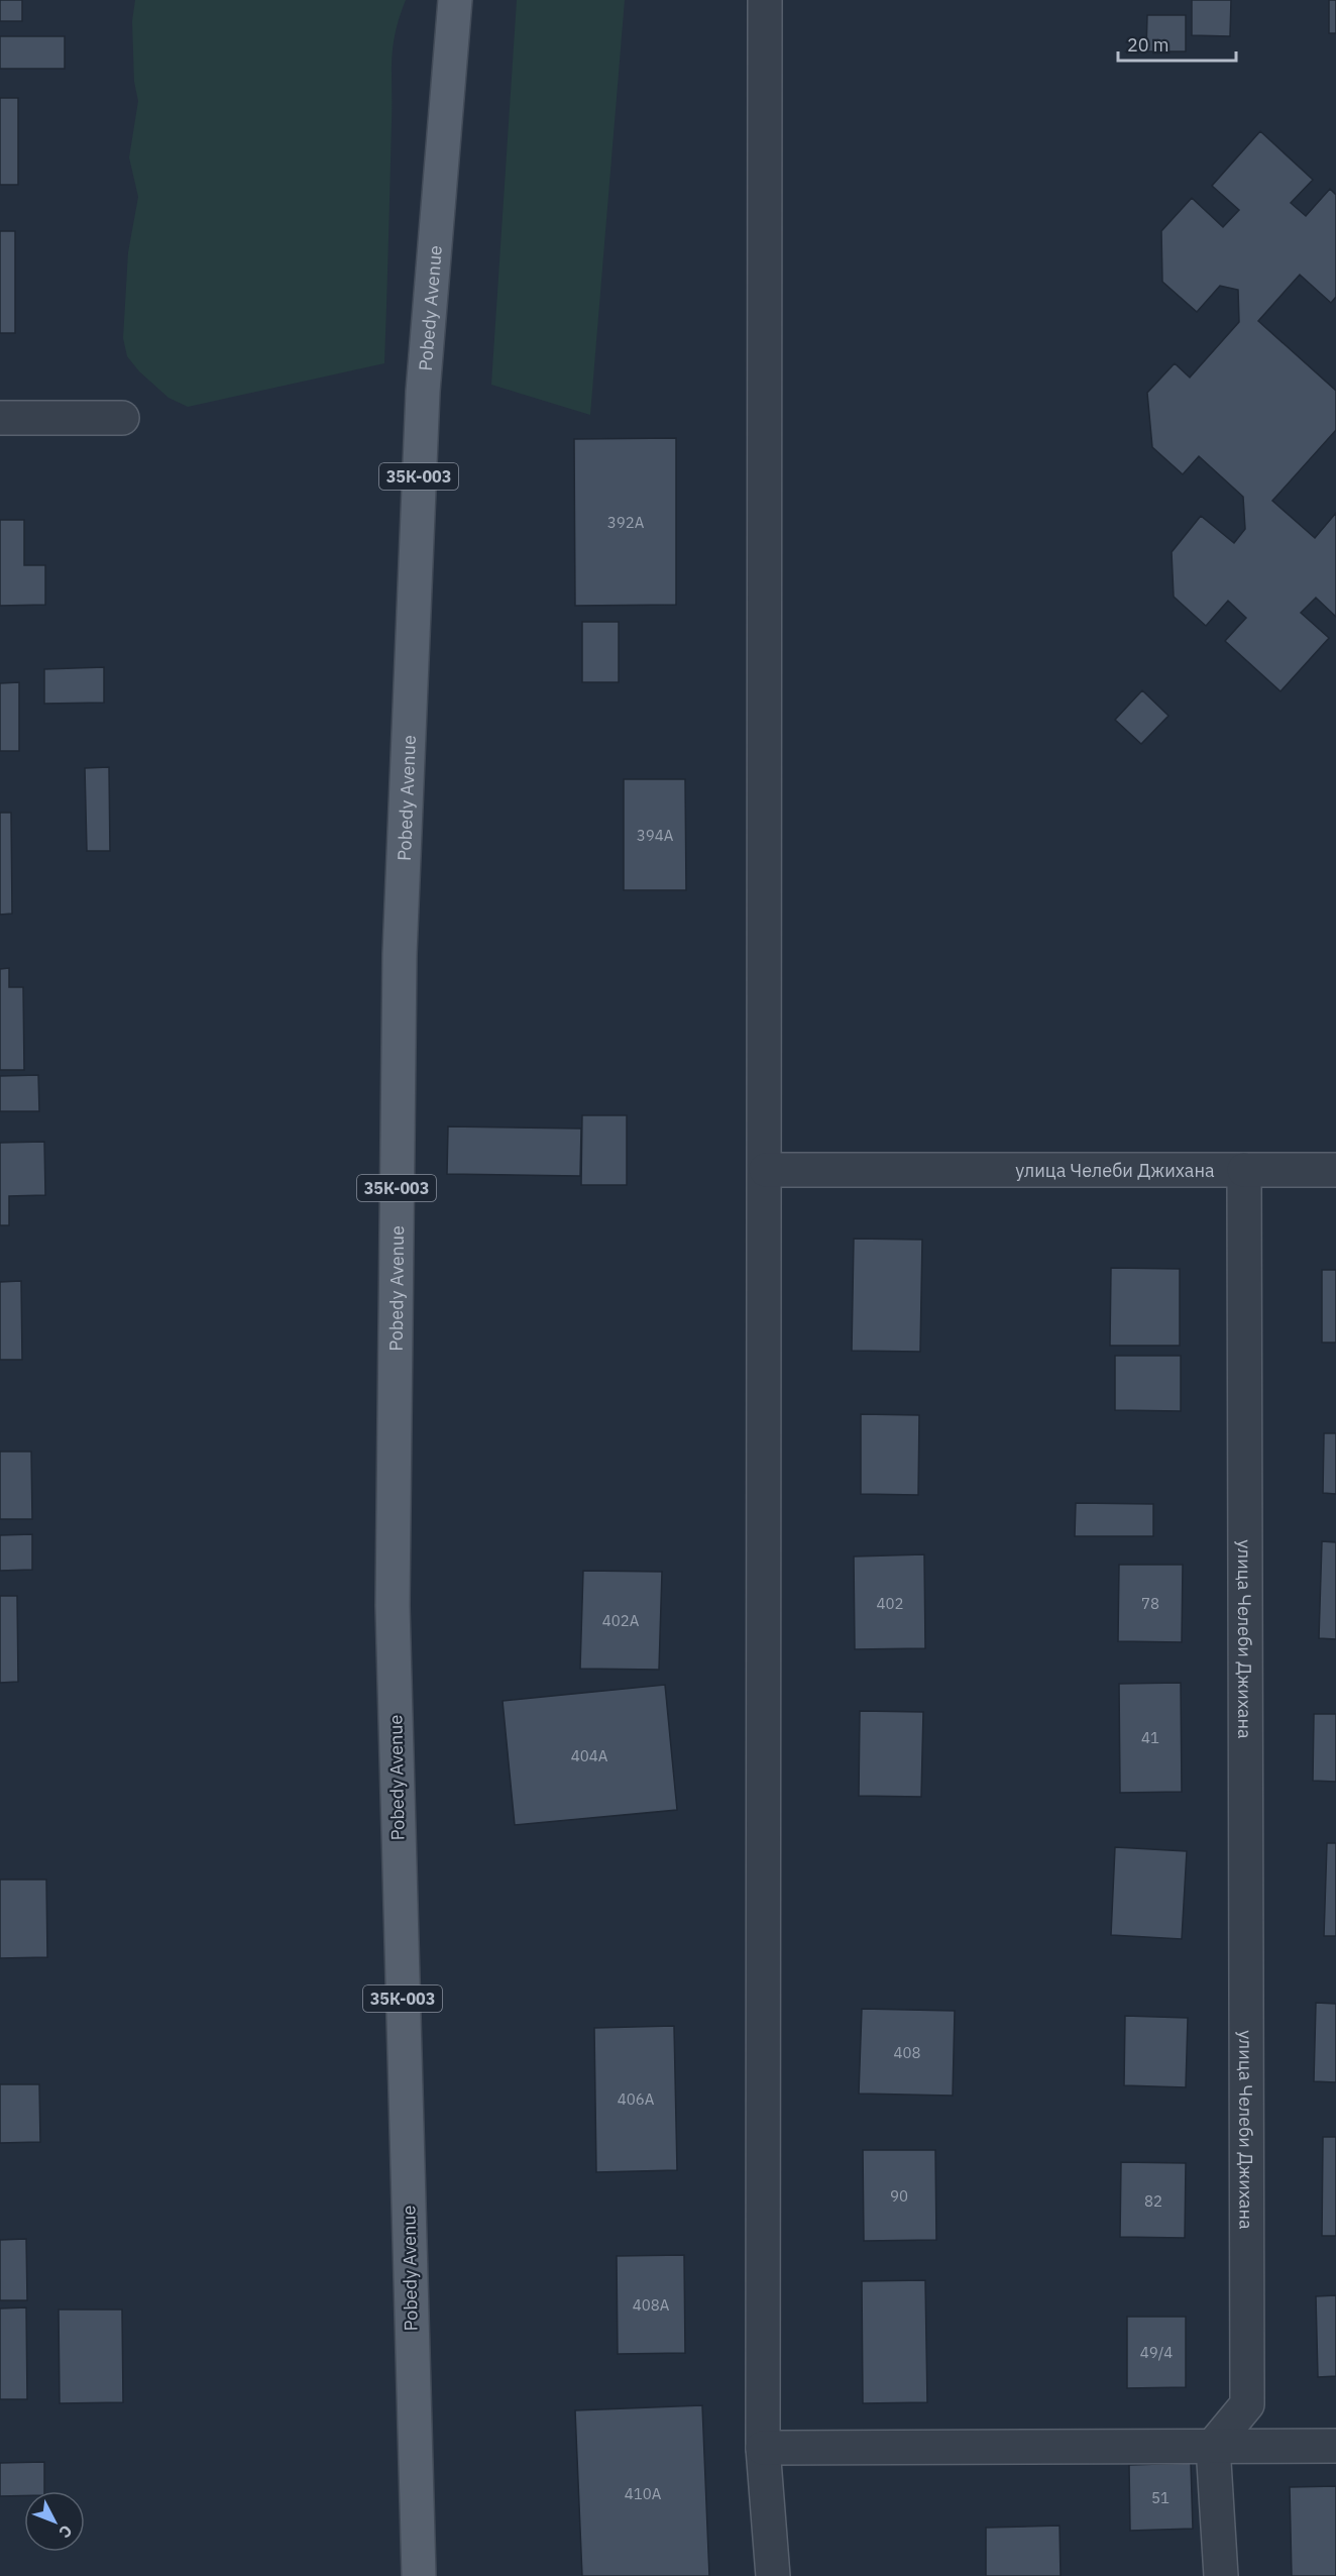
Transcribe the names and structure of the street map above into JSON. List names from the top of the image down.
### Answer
{
  "streets": {
    "main road": ["Pobedy Avenue", "35К-003"],
    "street": ["улица Челеби Джихана"]
  },
  "house_numbers": [
    "392А",
    "394А",
    "402",
    "78",
    "402А",
    "41",
    "404А",
    "408",
    "406А",
    "90",
    "82",
    "408А",
    "49/4",
    "410А",
    "51"
  ],
  "scale_bar": "20 m",
  "north": "bottom right"
}
